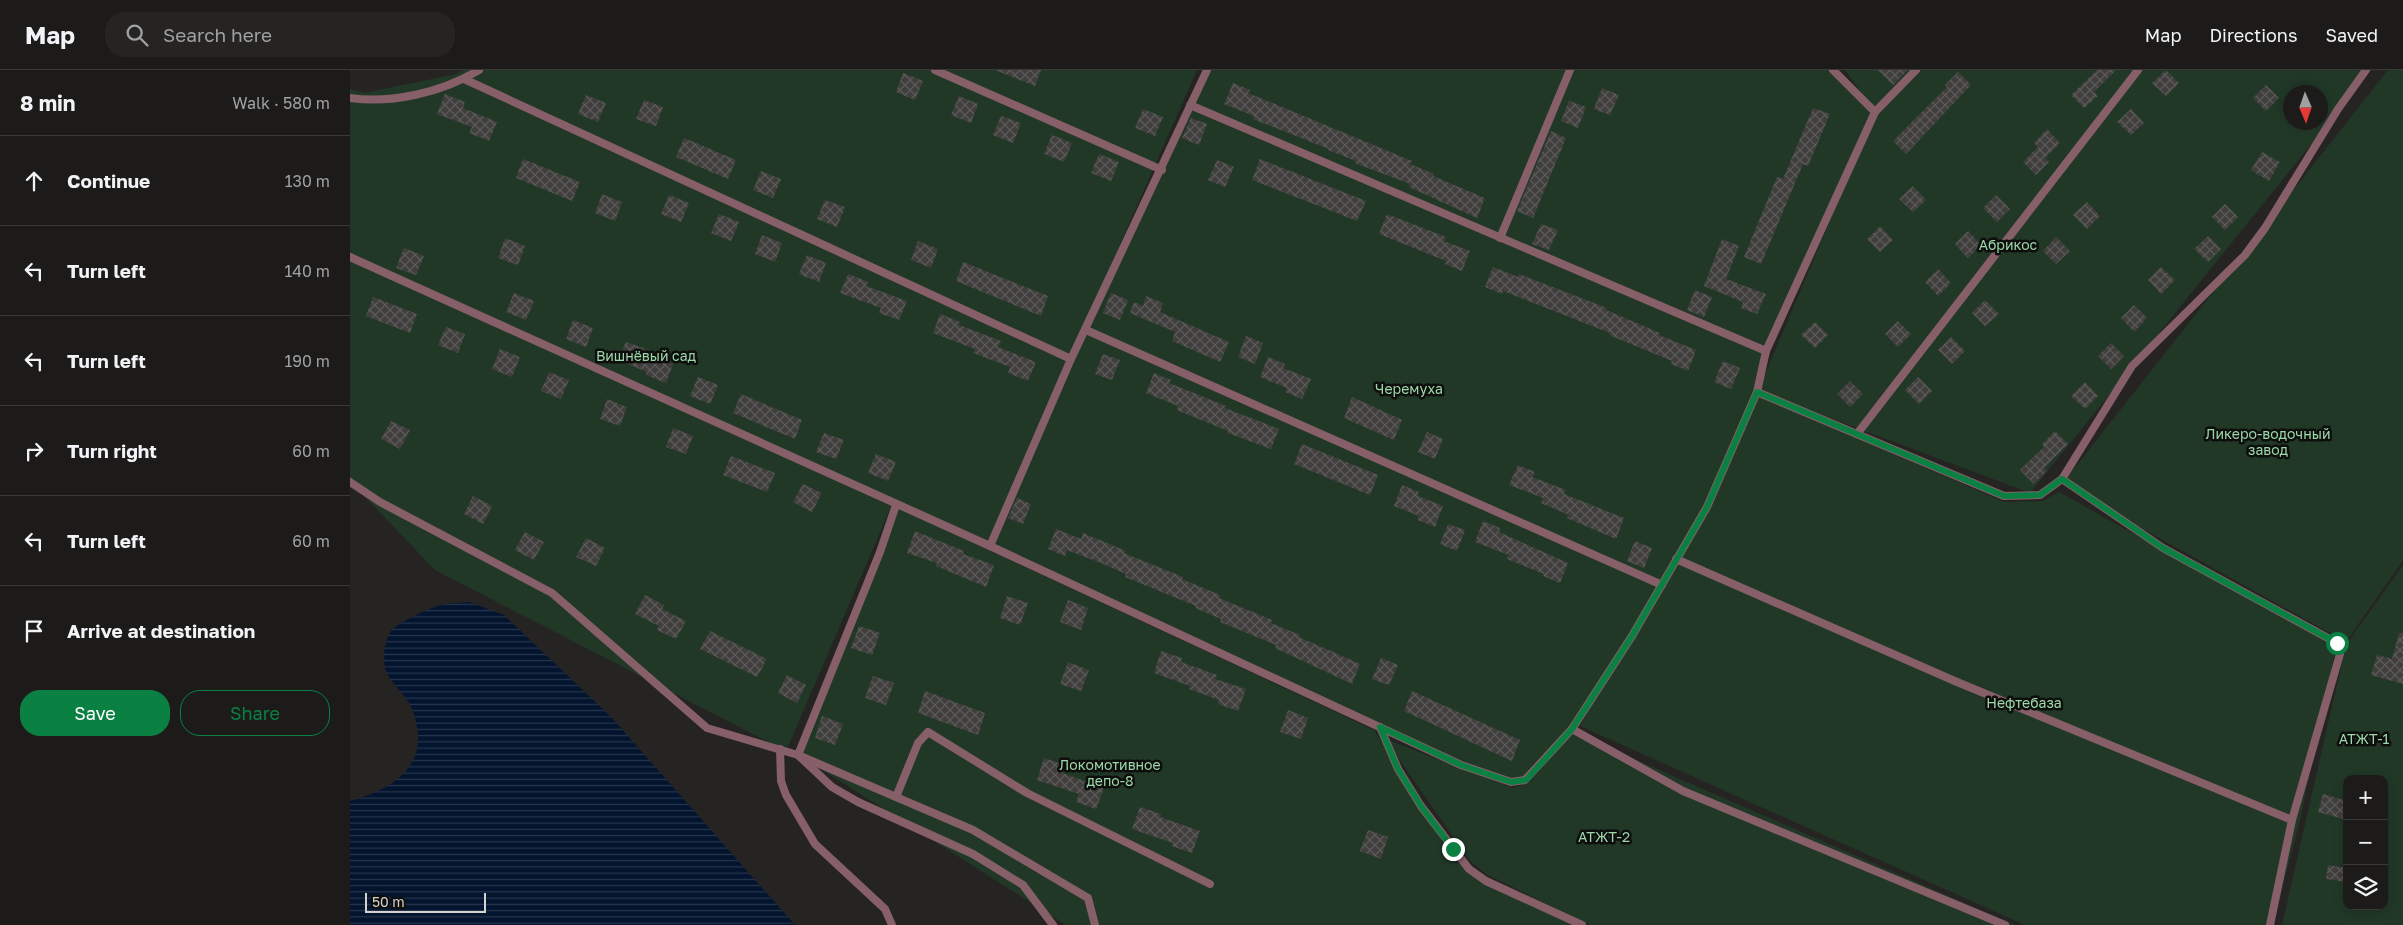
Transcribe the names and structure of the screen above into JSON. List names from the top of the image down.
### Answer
{
  "parks": [
    "Абрикос",
    "Вишнёвый сад",
    "Черемуха",
    "Ликеро-водочный завод",
    "Нефтебаза",
    "АТЖТ-1",
    "Локомотивное депо-8",
    "АТЖТ-2"
  ],
  "scale_bar": "50 m",
  "north": "bottom",
  "page": {
    "header": "Map",
    "search": "Search here",
    "nav": ["Map", "Directions", "Saved"],
    "heading": ["8 min", "Walk · 580 m"],
    "list": [
      ["Continue", "130 m"],
      ["Turn left", "140 m"],
      ["Turn left", "190 m"],
      ["Turn right", "60 m"],
      ["Turn left", "60 m"],
      "Arrive at destination"
    ],
    "buttons": ["Save", "Share"],
    "map_buttons": ["+", "−"],
    "scale": "50 m"
  }
}
